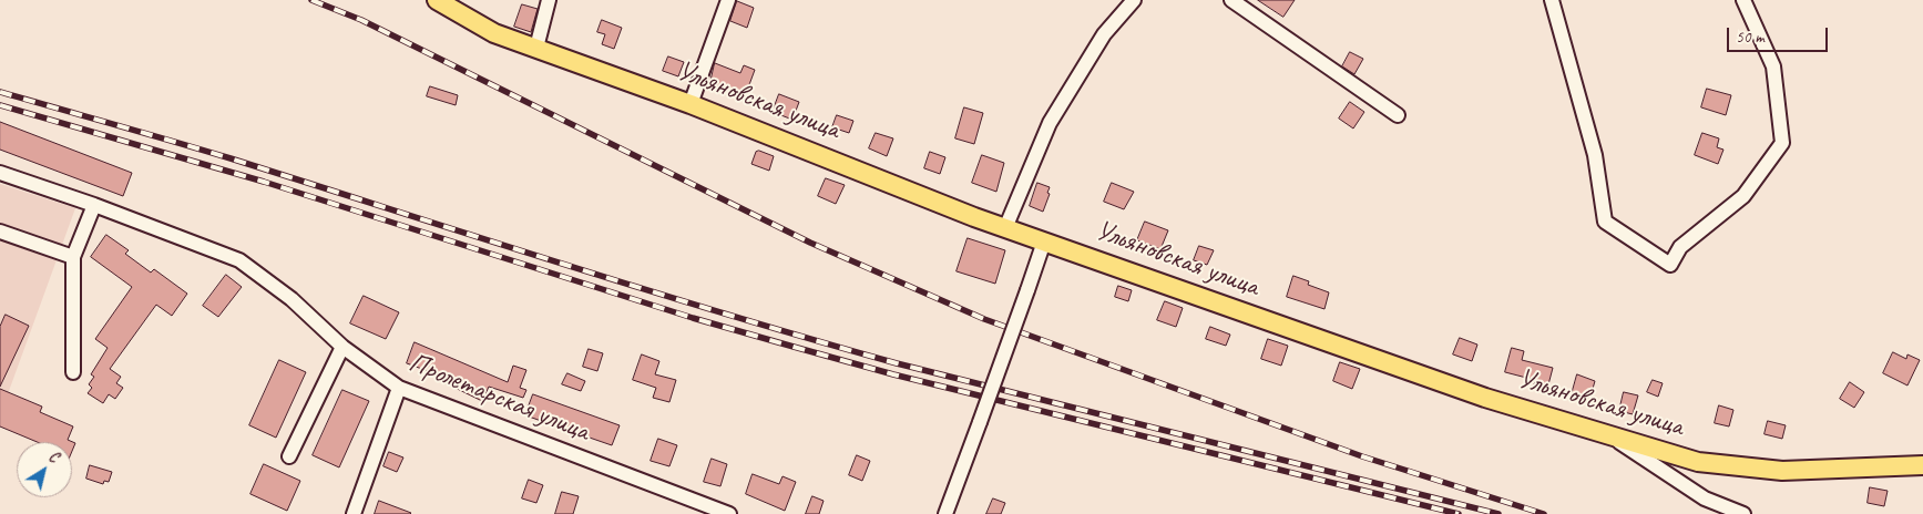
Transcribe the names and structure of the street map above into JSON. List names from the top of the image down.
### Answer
{
  "streets": {
    "main road": ["Ульяновская улица"],
    "street": ["Пролетарская улица"]
  },
  "scale_bar": "50 m",
  "north": "top right"
}
